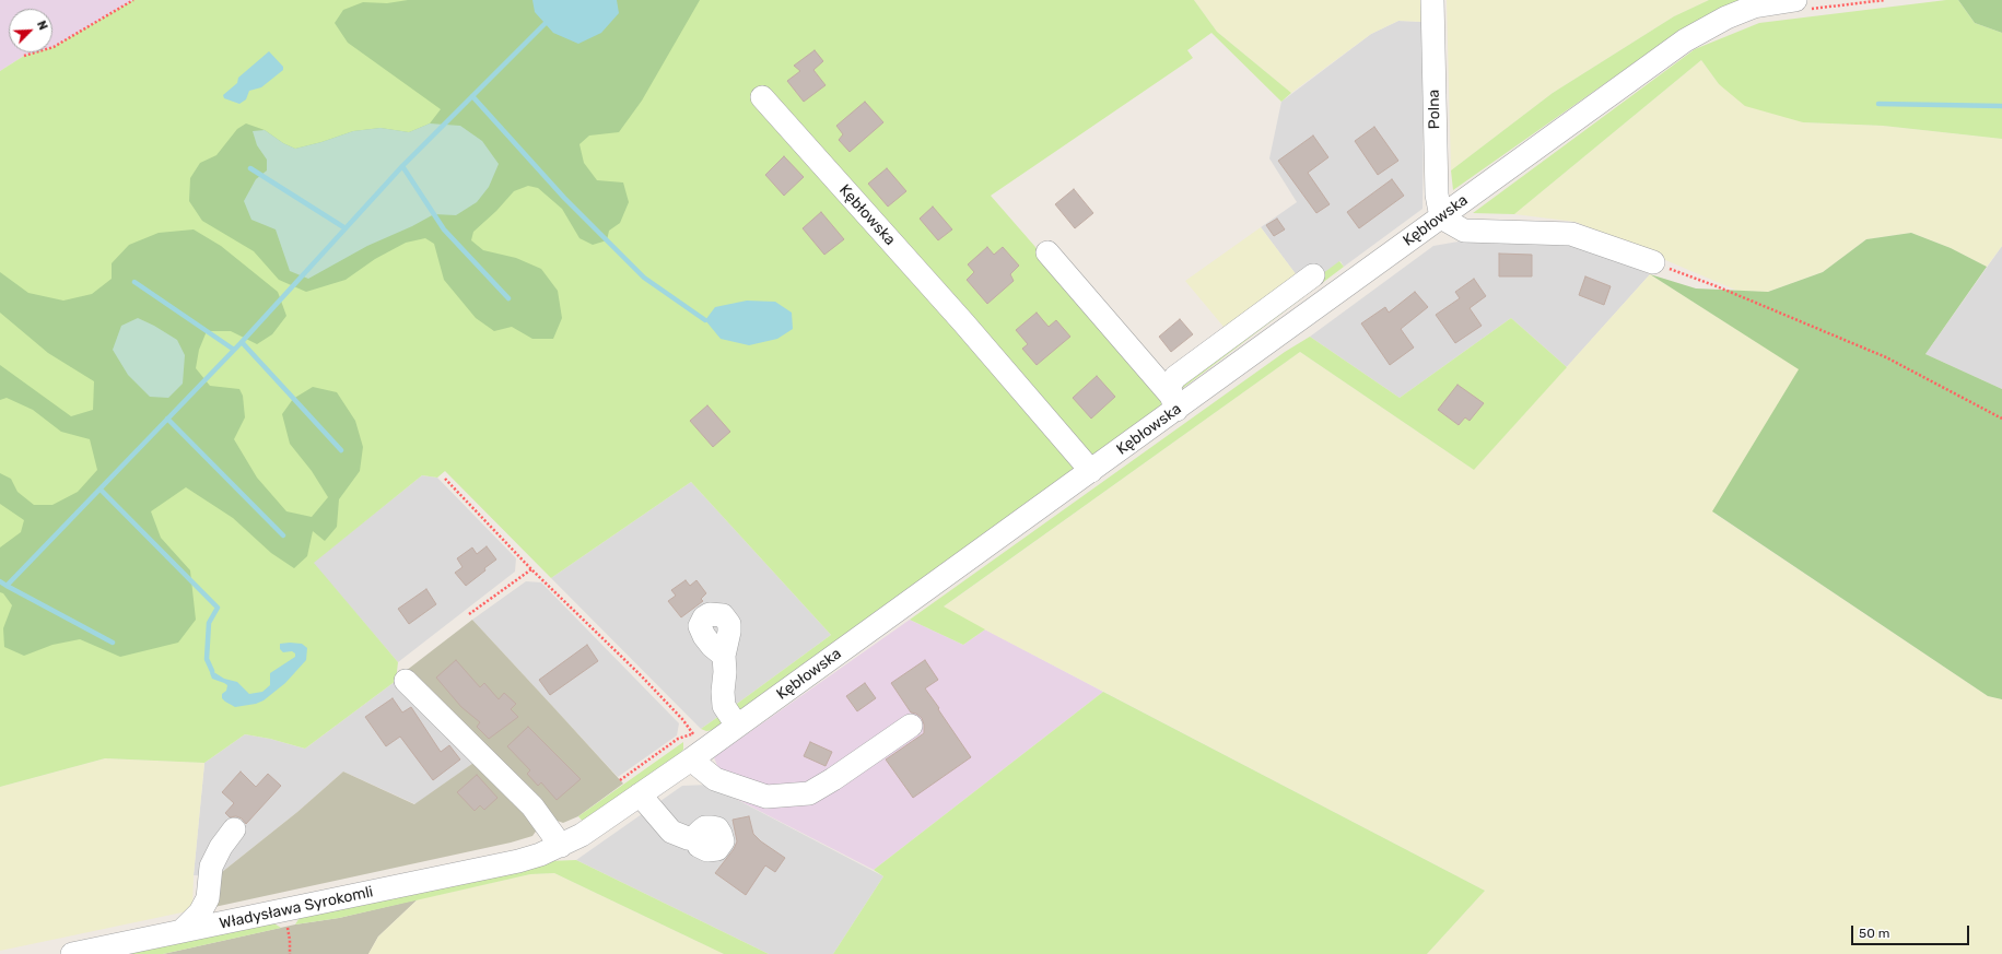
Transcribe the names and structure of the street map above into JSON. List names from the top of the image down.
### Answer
{
  "streets": {
    "street": ["Polna", "Kębłowska", "Władysława Syrokomli"]
  },
  "crossings": [
    ["Polna", "Kębłowska"],
    ["Kębłowska", "Władysława Syrokomli"]
  ],
  "scale_bar": "50 m",
  "north": "top right"
}
